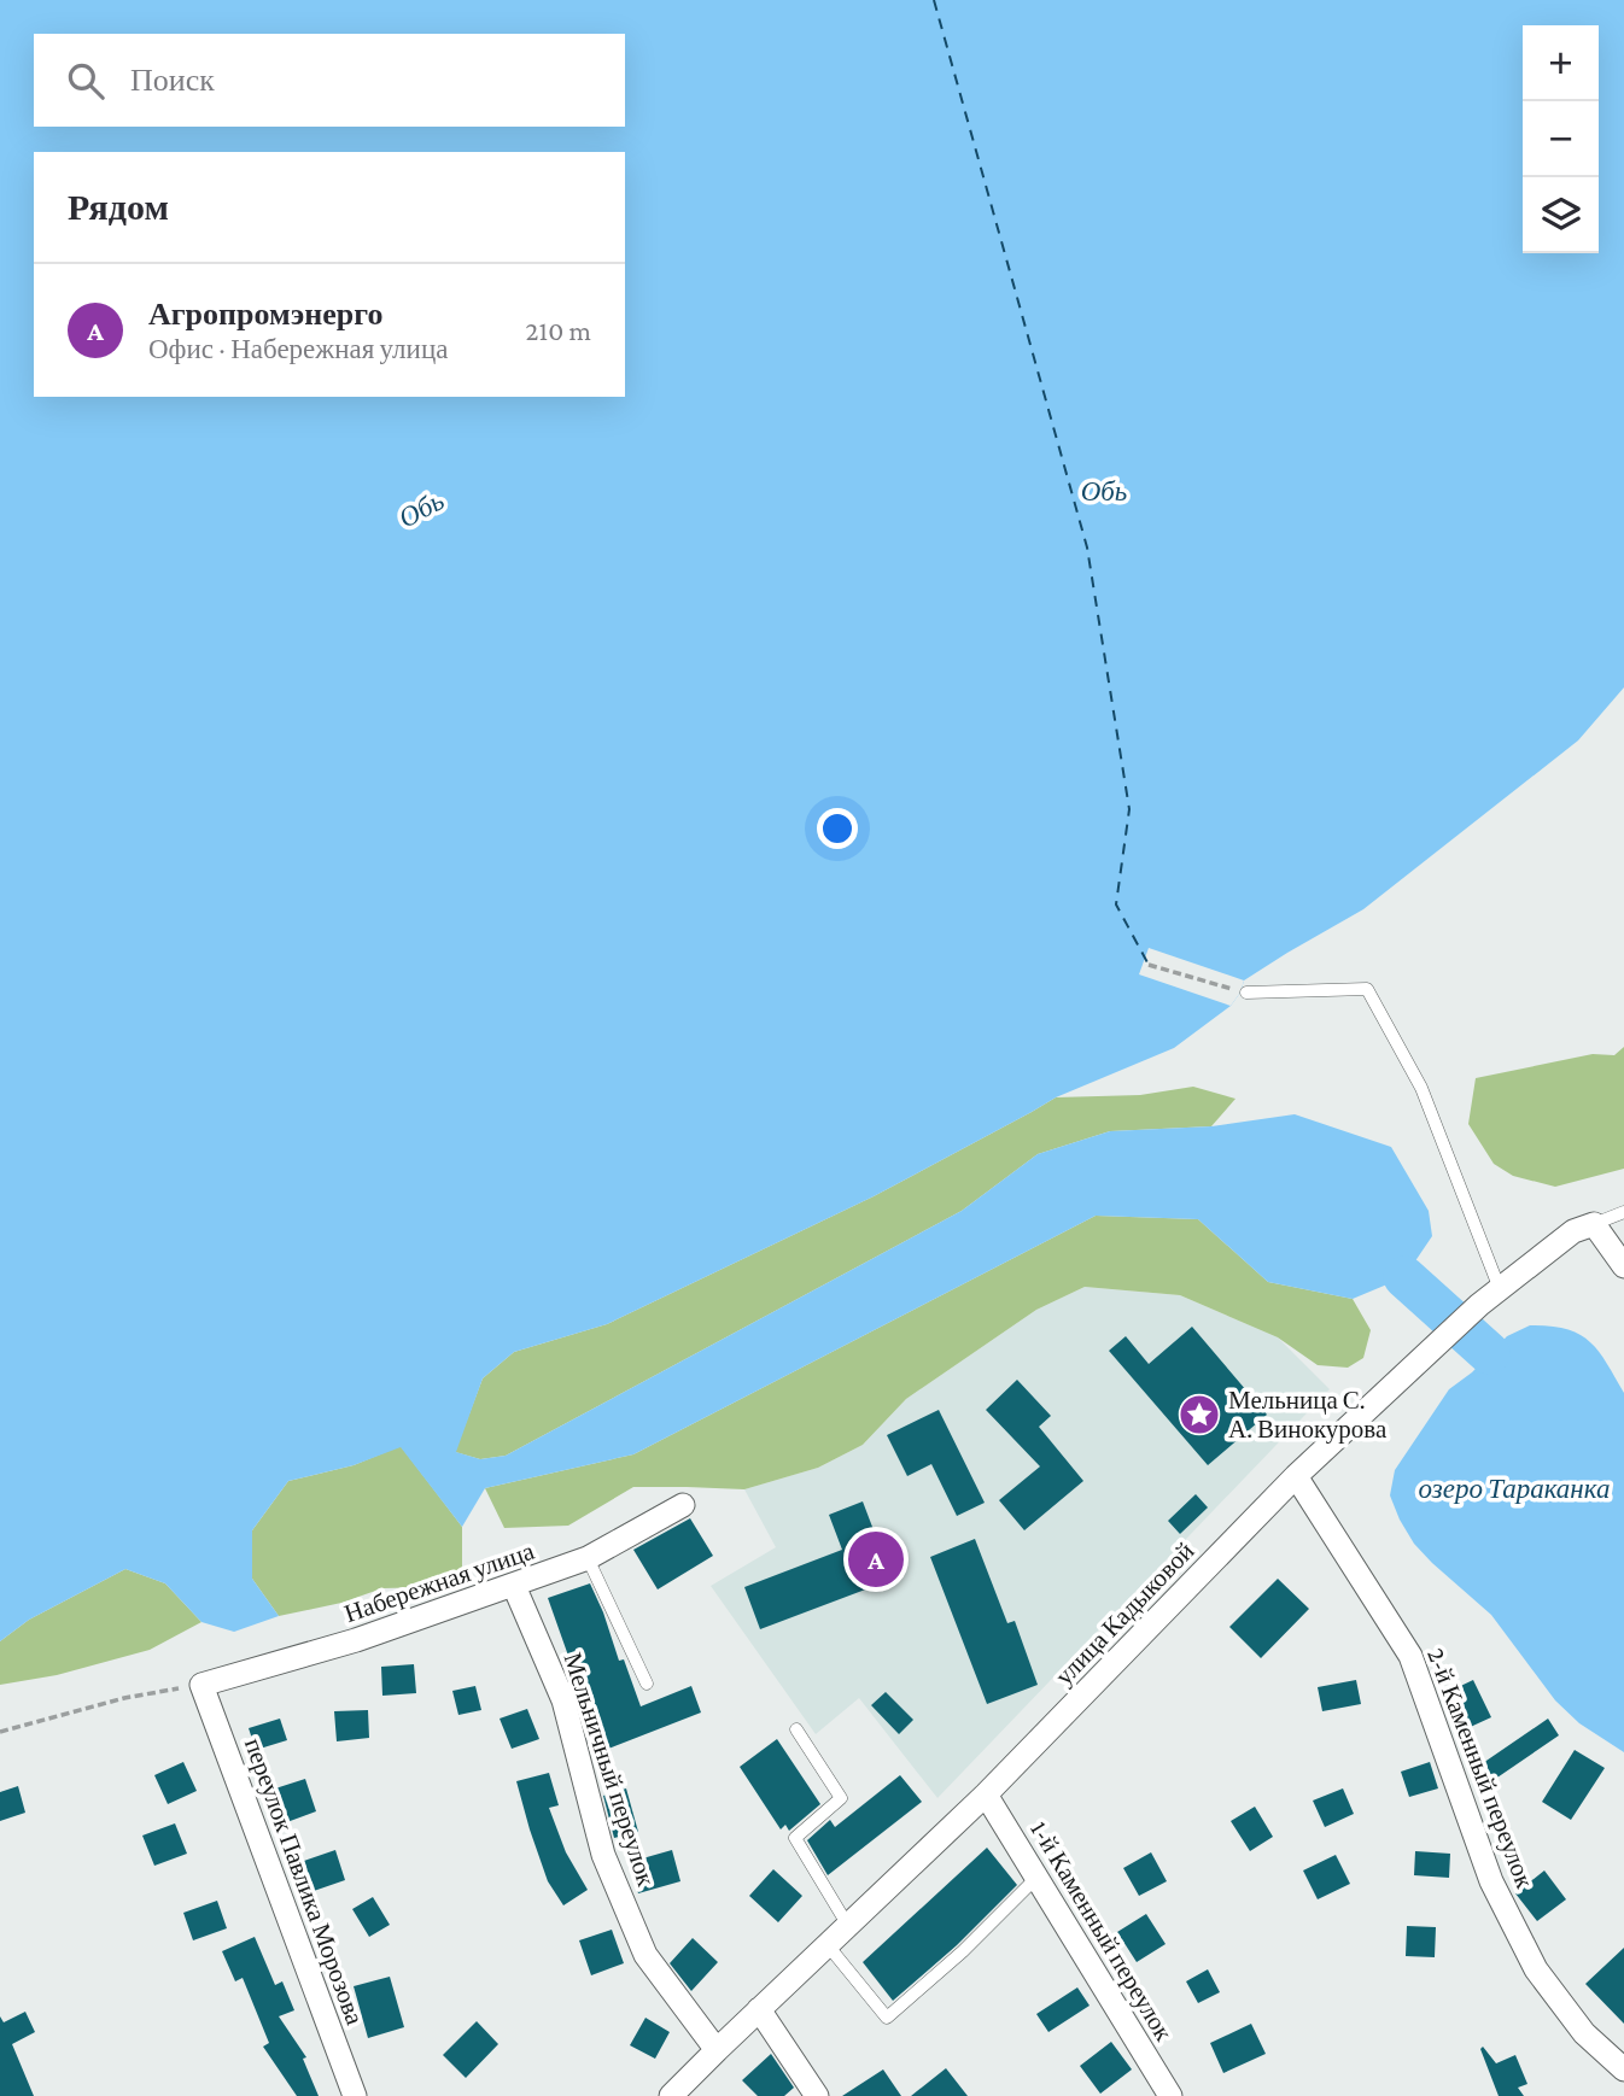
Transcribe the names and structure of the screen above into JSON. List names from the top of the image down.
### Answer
{
  "streets": {
    "street": [
      "Набережная улица",
      "улица Кадыковой",
      "2-й Каменный переулок",
      "Мельничный переулок",
      "переулок Павлика Морозова",
      "1-й Каменный переулок"
    ]
  },
  "crossings": [
    ["Набережная улица", "Мельничный переулок"],
    ["Набережная улица", "переулок Павлика Морозова"],
    ["улица Кадыковой", "2-й Каменный переулок"],
    ["улица Кадыковой", "Мельничный переулок"],
    ["улица Кадыковой", "1-й Каменный переулок"]
  ],
  "water": ["Обь", "озеро Тараканка"],
  "places": {
    "place": ["Мельница С. А. Винокурова"]
  },
  "page": {
    "map_buttons": ["+", "−"],
    "search": "Поиск",
    "heading": "Рядом",
    "list": [
      {
        "mark": "A",
        "name": "Агропромэнерго",
        "note": "Офис · Набережная улица",
        "value": "210 m"
      }
    ],
    "pins": "A"
  }
}
